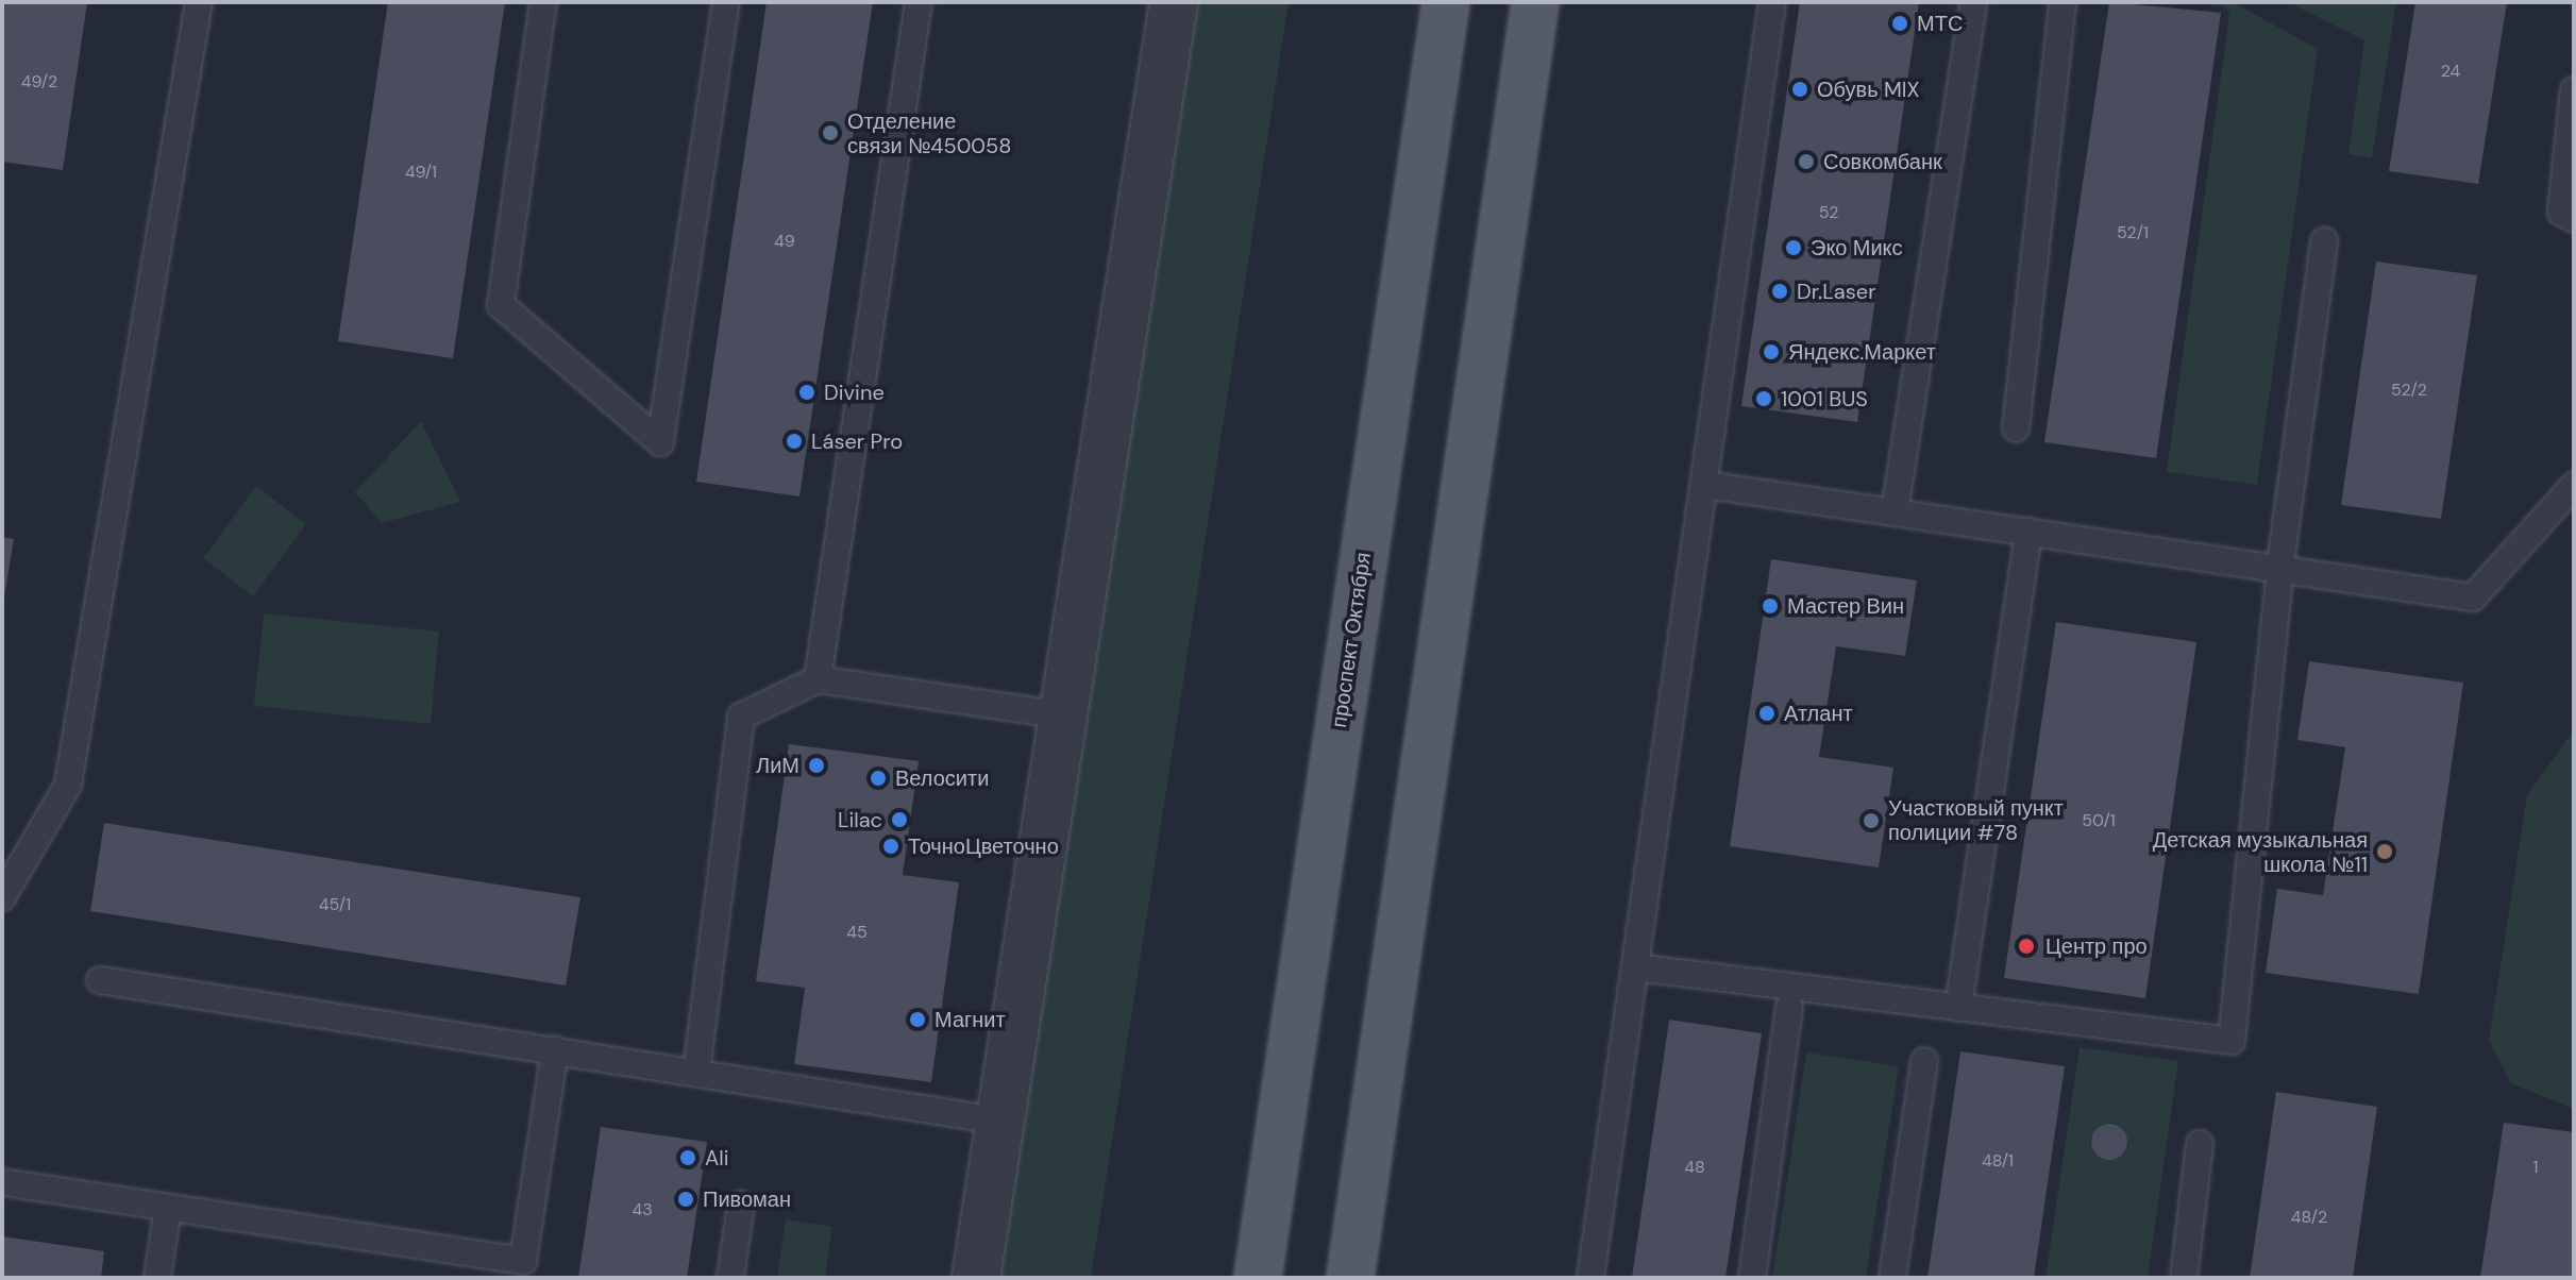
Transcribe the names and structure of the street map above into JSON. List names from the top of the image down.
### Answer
{
  "streets": {
    "main road": ["проспект Октября"]
  },
  "places": [
    "МТС",
    "Обувь MIX",
    "Отделение связи №450058",
    "Совкомбанк",
    "Эко Микс",
    "Dr.Laser",
    "Яндекс.Маркет",
    "Divine",
    "1001 BUS",
    "Láser Pro",
    "Мастер Вин",
    "Атлант",
    "ЛиМ",
    "Велосити",
    "Lilac",
    "Участковый пункт полиции #78",
    "ТочноЦветочно",
    "Детская музыкальная школа №11",
    "Центр про",
    "Магнит",
    "Ali",
    "Пивоман"
  ],
  "house_numbers": [
    "24",
    "49/2",
    "49/1",
    "52",
    "52/1",
    "49",
    "52/2",
    "50/1",
    "45/1",
    "45",
    "48/1",
    "48",
    "1",
    "43",
    "48/2"
  ]
}
